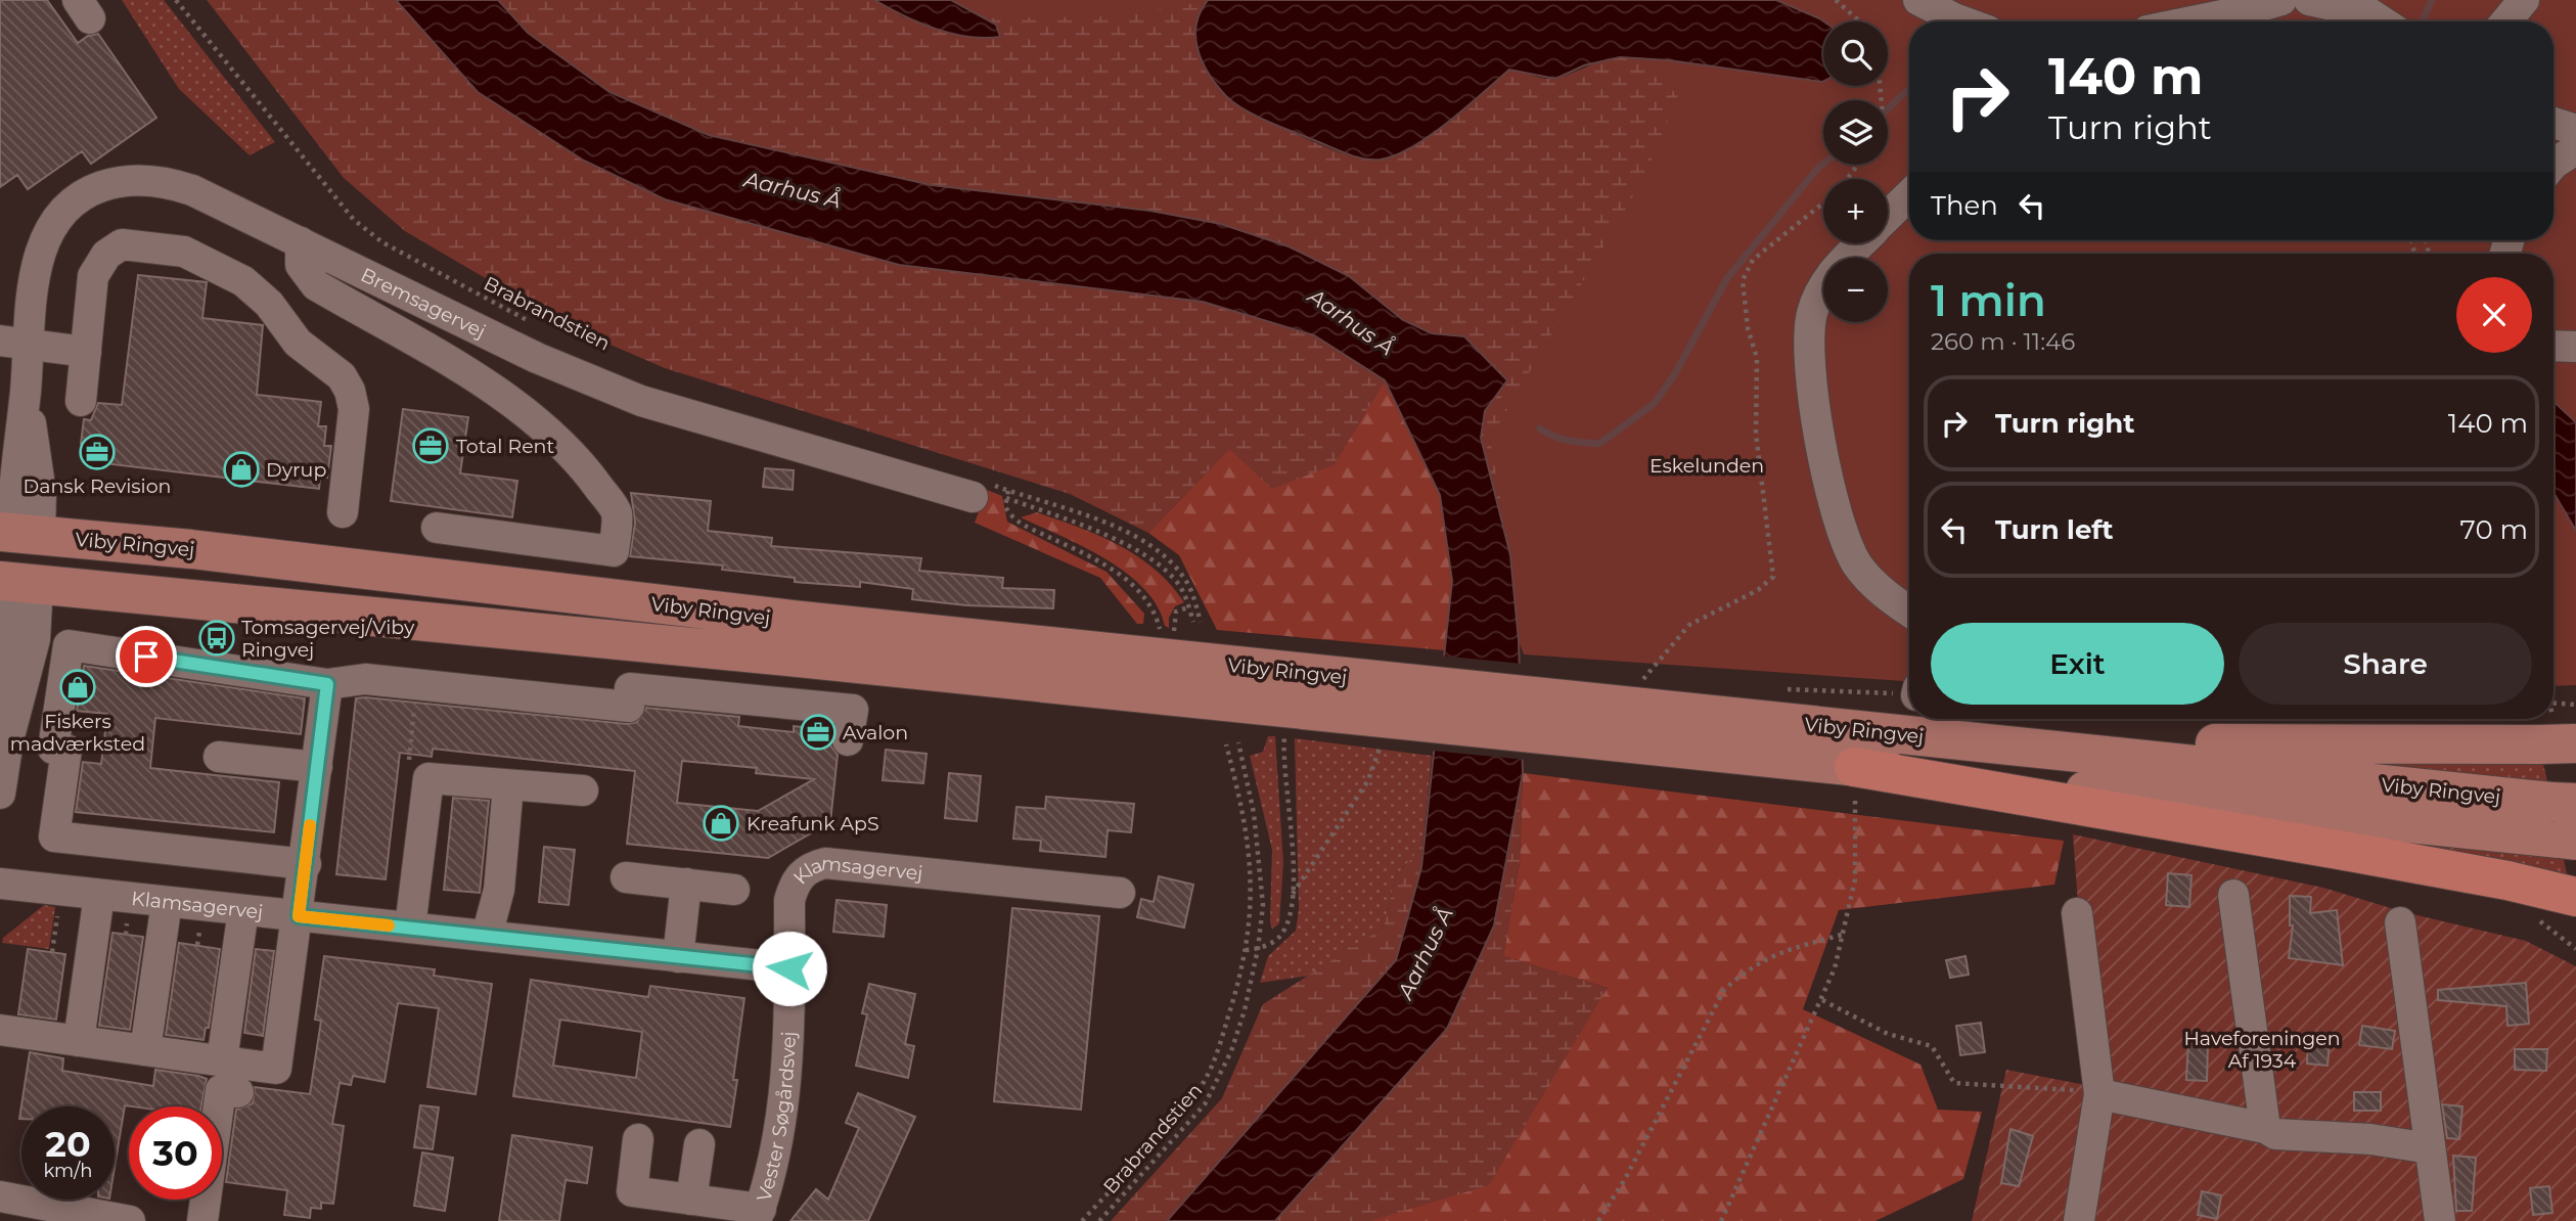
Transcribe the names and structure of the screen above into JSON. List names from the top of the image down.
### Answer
{
  "streets": {
    "main road": ["Viby Ringvej"],
    "street": ["Bremsagervej", "Klamsagervej", "Vester Søgårdsvej"],
    "path": ["Brabrandstien"]
  },
  "crossings": [
    ["Bremsagervej", "Viby Ringvej"],
    ["Klamsagervej", "Vester Søgårdsvej"]
  ],
  "water": ["Aarhus Å"],
  "parks": ["Eskelunden", "Haveforeningen Af 1934"],
  "places": {
    "office": ["Total Rent", "Dansk Revision", "Avalon"],
    "shop": ["Dyrup", "Fiskers madværksted", "Kreafunk ApS"],
    "bus stop": ["Tomsagervej/Viby Ringvej"]
  },
  "page": {
    "map_buttons": ["+", "−"],
    "turn": ["140 m", "Turn right"],
    "then": "Then",
    "heading": ["1 min", "260 m · 11:46"],
    "list": [
      {
        "name": "Turn right",
        "value": "140 m"
      },
      {
        "name": "Turn left",
        "value": "70 m"
      }
    ],
    "buttons": ["Exit", "Share"],
    "speed": "20 km/h",
    "limit": "30"
  }
}
